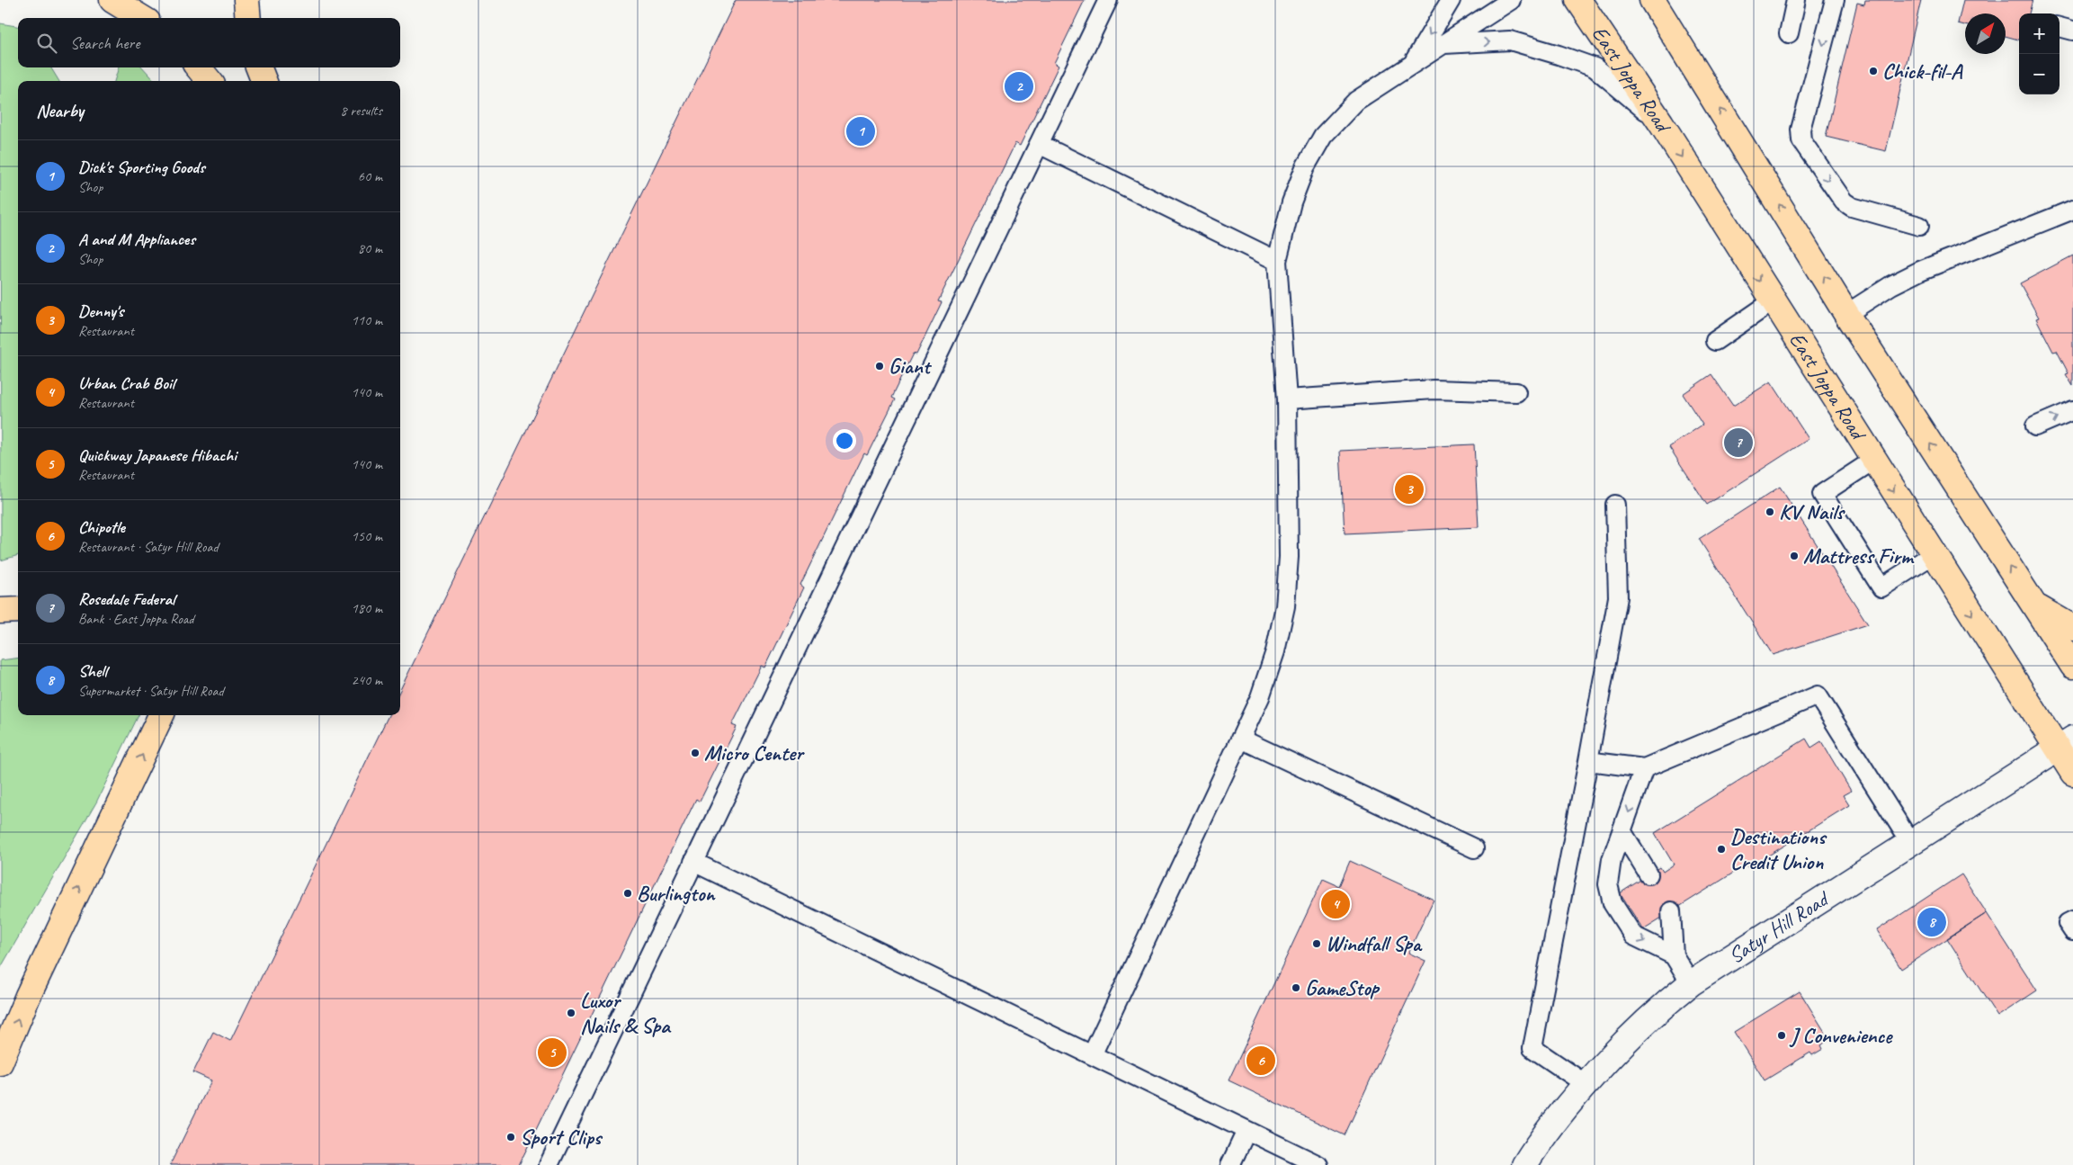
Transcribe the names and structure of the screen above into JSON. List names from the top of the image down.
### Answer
{
  "streets": {
    "main road": ["East Joppa Road"],
    "street": ["Satyr Hill Road"]
  },
  "crossings": [
    ["East Joppa Road", "Satyr Hill Road"]
  ],
  "places": [
    "Chick-fil-A",
    "Giant",
    "KV Nails",
    "Mattress Firm",
    "Micro Center",
    "Destinations Credit Union",
    "Burlington",
    "Windfall Spa",
    "GameStop",
    "Luxor Nails & Spa",
    "J Convenience",
    "Sport Clips"
  ],
  "north": "top right",
  "page": {
    "map_buttons": ["+", "−"],
    "search": "Search here",
    "pins": [
      "2",
      "1",
      "7",
      "3",
      "4",
      "8",
      "5",
      "6"
    ],
    "heading": ["Nearby", "8 results"],
    "list": [
      {
        "mark": "1",
        "name": "Dick's Sporting Goods",
        "note": "Shop",
        "value": "60 m"
      },
      {
        "mark": "2",
        "name": "A and M Appliances",
        "note": "Shop",
        "value": "80 m"
      },
      {
        "mark": "3",
        "name": "Denny's",
        "note": "Restaurant",
        "value": "110 m"
      },
      {
        "mark": "4",
        "name": "Urban Crab Boil",
        "note": "Restaurant",
        "value": "140 m"
      },
      {
        "mark": "5",
        "name": "Quickway Japanese Hibachi",
        "note": "Restaurant",
        "value": "140 m"
      },
      {
        "mark": "6",
        "name": "Chipotle",
        "note": "Restaurant · Satyr Hill Road",
        "value": "150 m"
      },
      {
        "mark": "7",
        "name": "Rosedale Federal",
        "note": "Bank · East Joppa Road",
        "value": "180 m"
      },
      {
        "mark": "8",
        "name": "Shell",
        "note": "Supermarket · Satyr Hill Road",
        "value": "240 m"
      }
    ]
  }
}
